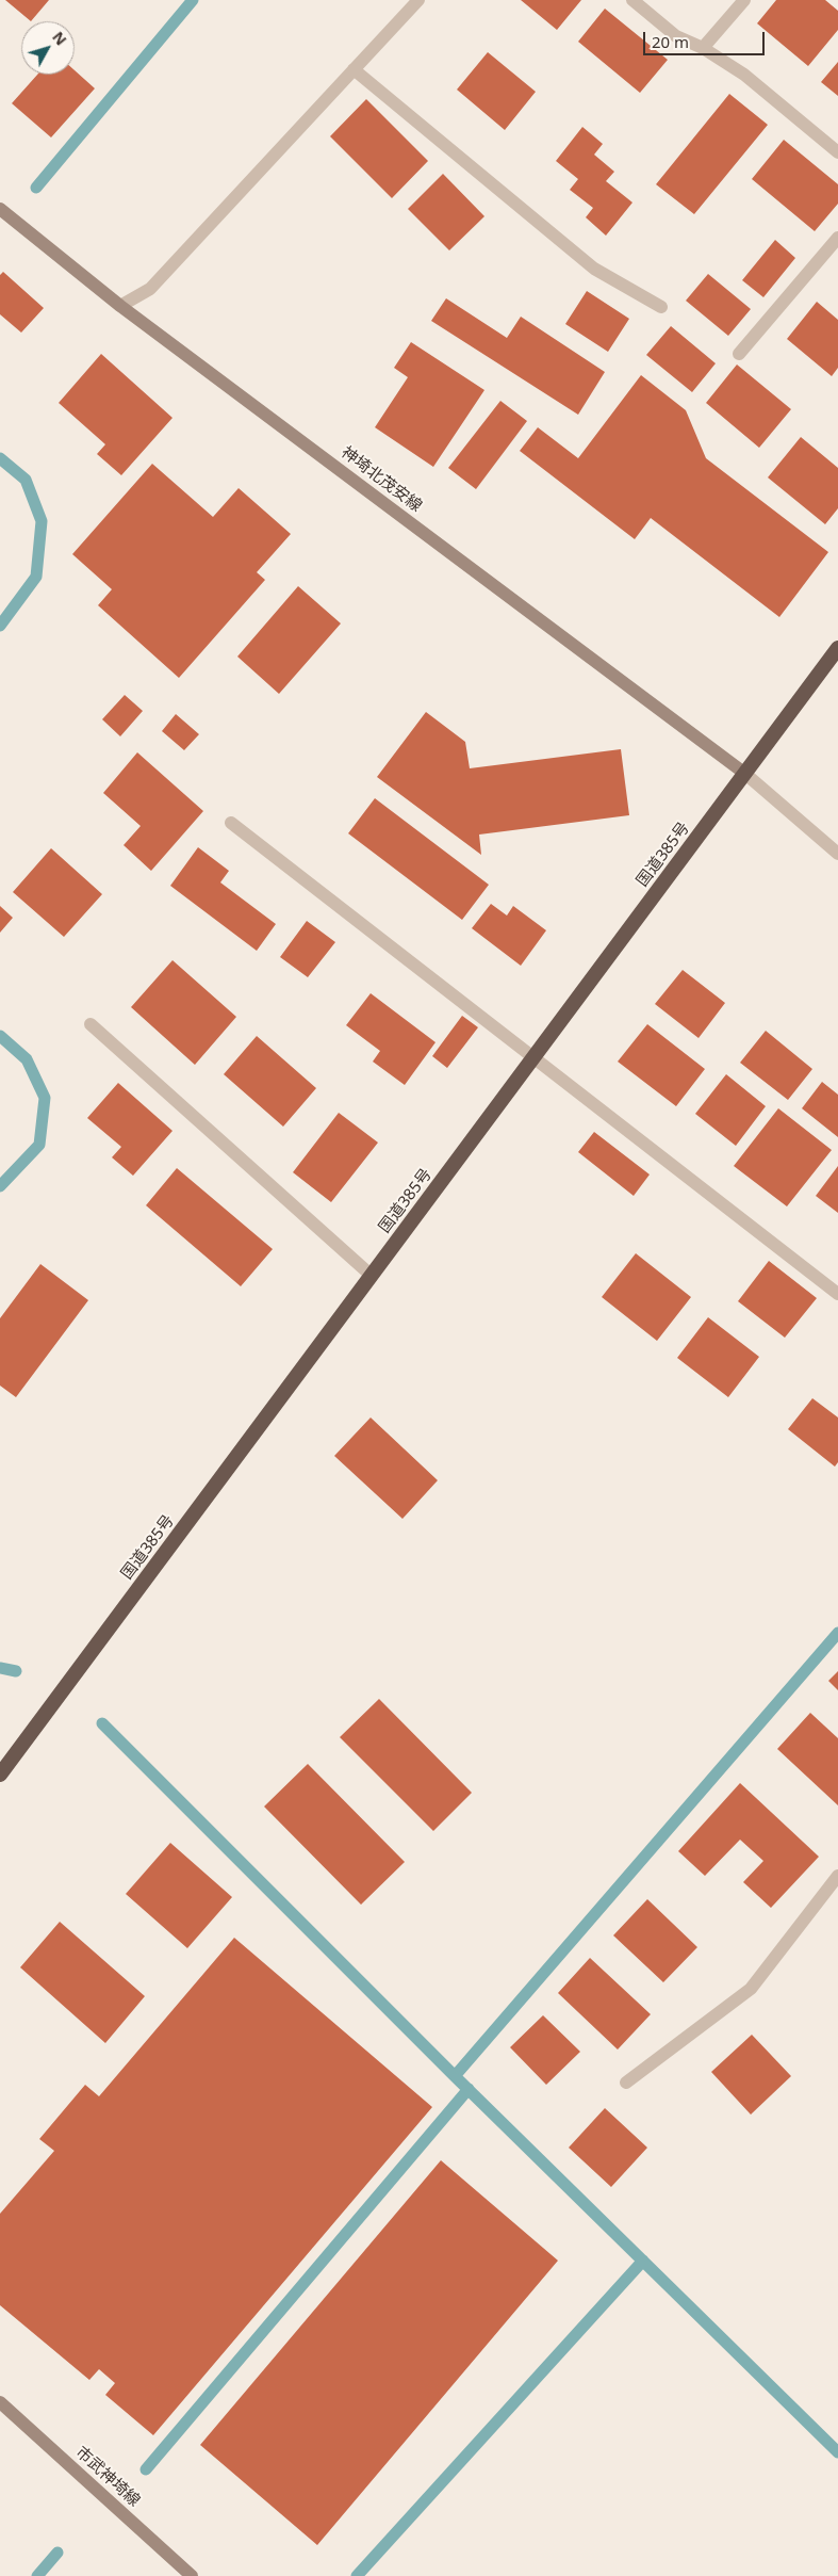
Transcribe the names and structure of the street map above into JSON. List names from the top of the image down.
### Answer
{
  "streets": {
    "highway": ["国道385号"],
    "main road": ["神埼北茂安線", "市武神埼線"]
  },
  "crossings": [
    ["神埼北茂安線", "国道385号"]
  ],
  "scale_bar": "20 m",
  "north": "top right"
}
